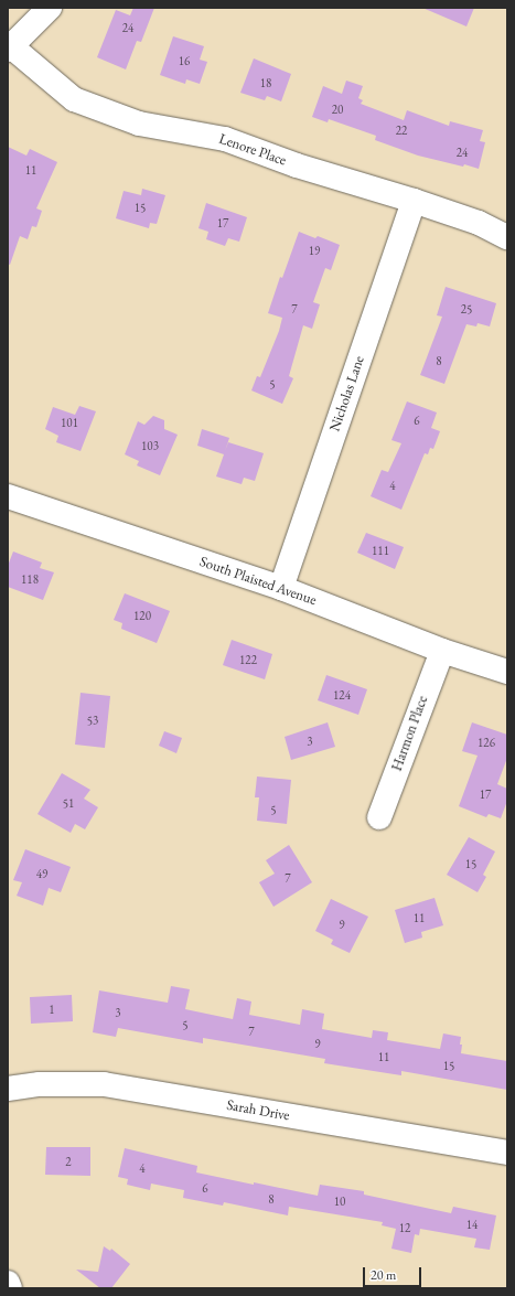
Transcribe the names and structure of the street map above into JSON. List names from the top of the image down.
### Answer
{
  "streets": {
    "street": [
      "Lenore Place",
      "Nicholas Lane",
      "South Plaisted Avenue",
      "Harmon Place",
      "Sarah Drive"
    ]
  },
  "crossings": [
    ["Lenore Place", "Nicholas Lane"],
    ["Nicholas Lane", "South Plaisted Avenue"],
    ["South Plaisted Avenue", "Harmon Place"]
  ],
  "house_numbers": [
    "24",
    "16",
    "18",
    "20",
    "22",
    "24",
    "11",
    "15",
    "17",
    "19",
    "7",
    "25",
    "8",
    "5",
    "6",
    "101",
    "103",
    "4",
    "111",
    "118",
    "120",
    "122",
    "124",
    "53",
    "3",
    "126",
    "17",
    "51",
    "5",
    "15",
    "49",
    "7",
    "11",
    "9",
    "1",
    "3",
    "5",
    "7",
    "9",
    "11",
    "15",
    "2",
    "4",
    "6",
    "8",
    "10",
    "14",
    "12"
  ],
  "scale_bar": "20 m"
}
